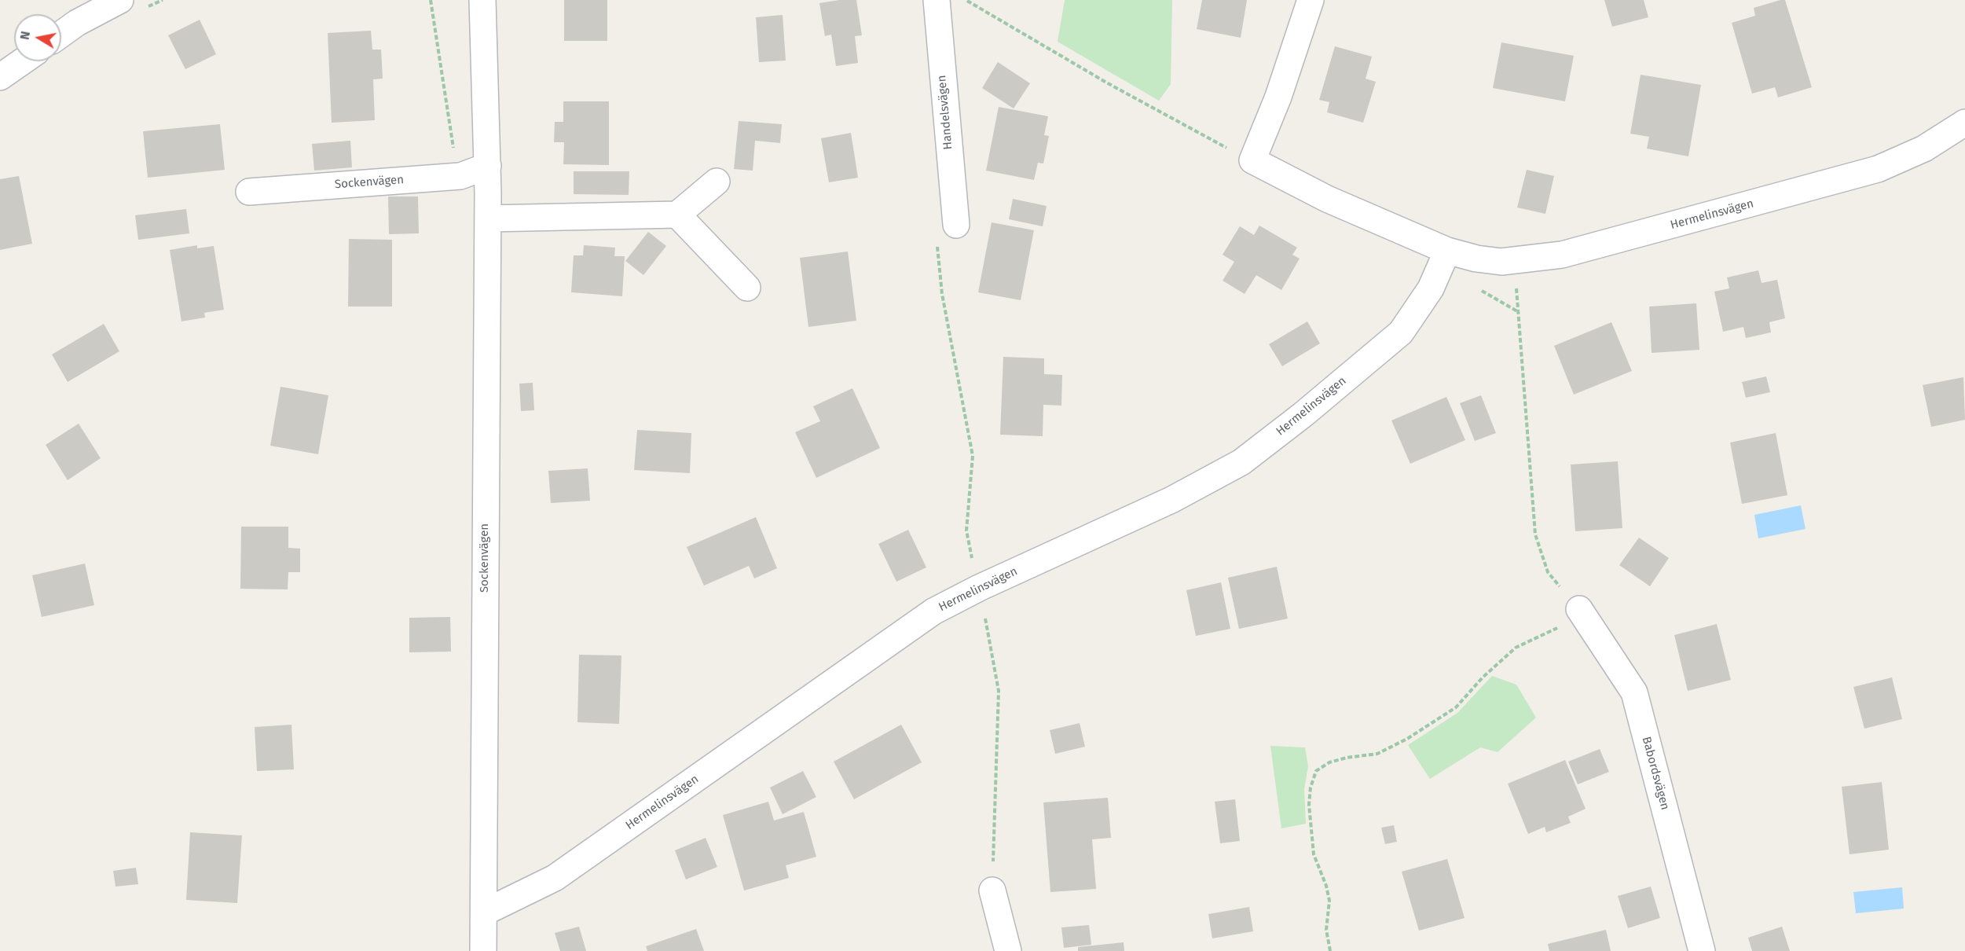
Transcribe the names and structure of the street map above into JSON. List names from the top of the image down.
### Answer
{
  "streets": {
    "street": [
      "Handelsvägen",
      "Sockenvägen",
      "Hermelinsvägen",
      "Babordsvägen"
    ]
  },
  "crossings": [
    ["Sockenvägen", "Hermelinsvägen"]
  ],
  "north": "left"
}
